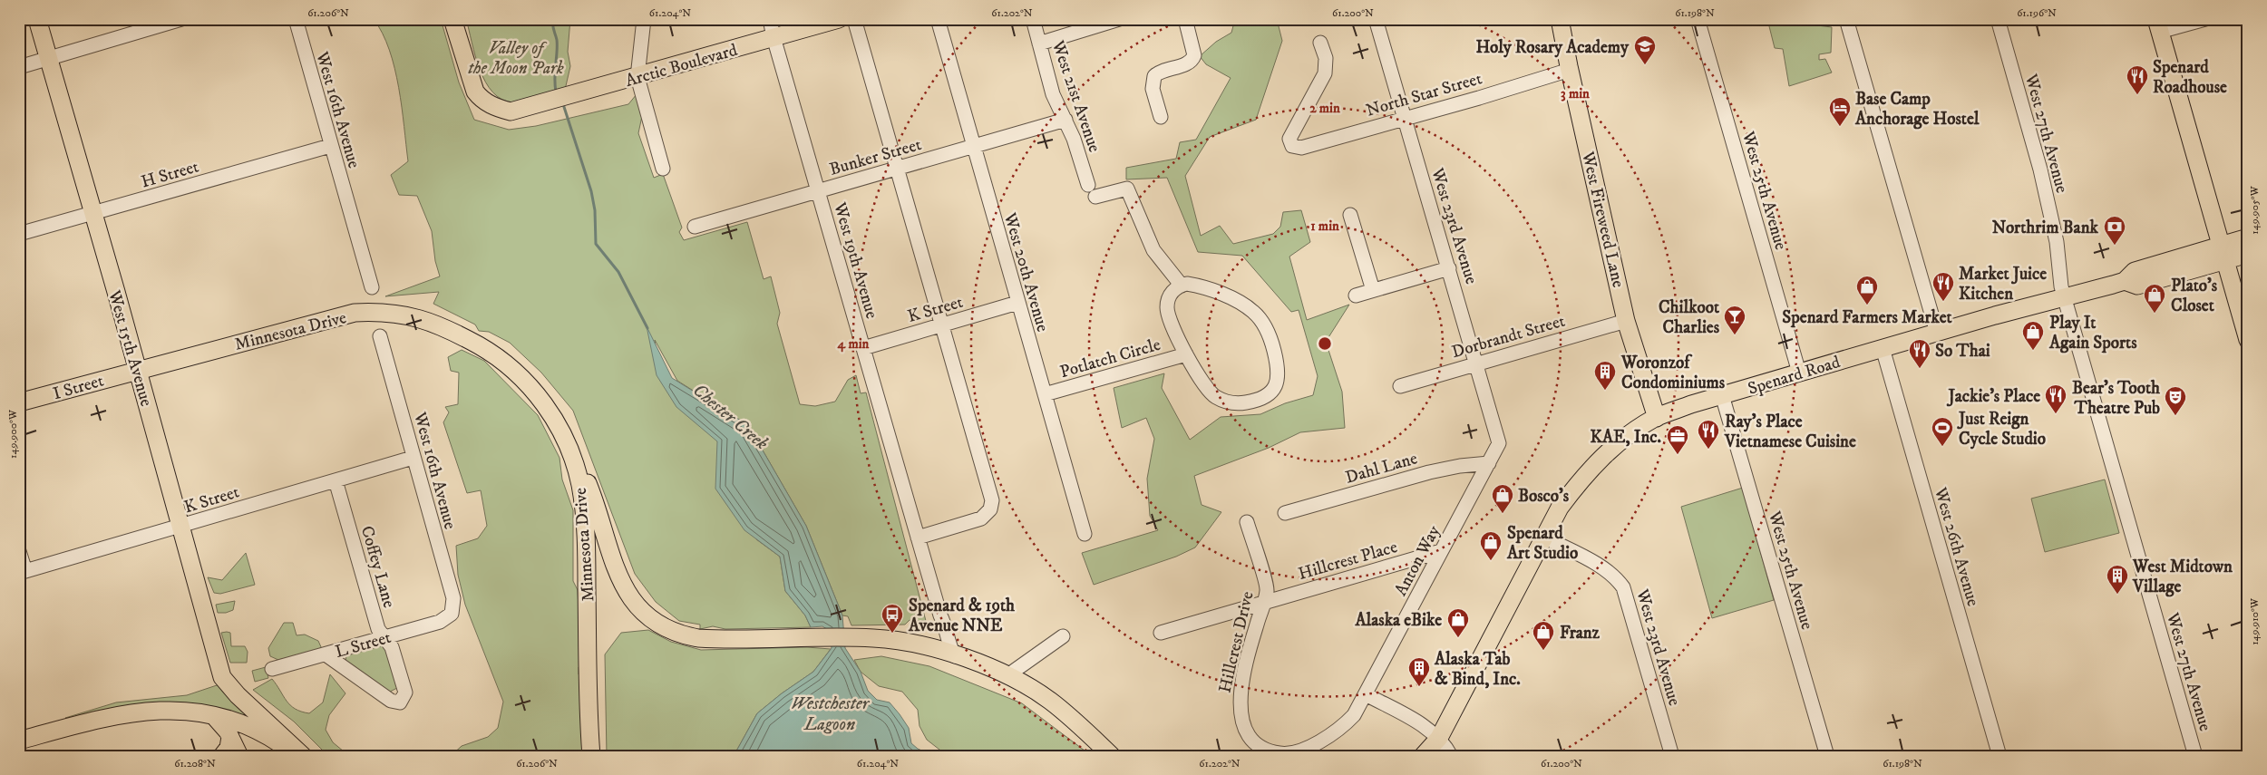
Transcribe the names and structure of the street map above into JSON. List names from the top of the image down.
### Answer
{
  "streets": {
    "main road": [
      "Arctic Boulevard",
      "West Fireweed Lane",
      "Minnesota Drive",
      "West 15th Avenue",
      "Spenard Road",
      "I Street"
    ],
    "street": [
      "North Star Street",
      "West 21st Avenue",
      "West 16th Avenue",
      "West 27th Avenue",
      "Bunker Street",
      "H Street",
      "West 25th Avenue",
      "West 23rd Avenue",
      "West 19th Avenue",
      "West 20th Avenue",
      "K Street",
      "Dorbrandt Street",
      "Potlatch Circle",
      "Dahl Lane",
      "West 26th Avenue",
      "Hillcrest Place",
      "Anton Way",
      "Coffey Lane",
      "Hillcrest Drive",
      "L Street"
    ]
  },
  "crossings": [
    ["Arctic Boulevard", "West 19th Avenue"],
    ["North Star Street", "West Fireweed Lane"],
    ["North Star Street", "West 23rd Avenue"],
    ["West 21st Avenue", "Bunker Street"],
    ["West 21st Avenue", "Potlatch Circle"],
    ["West 16th Avenue", "H Street"],
    ["West 16th Avenue", "K Street"],
    ["West 16th Avenue", "L Street"],
    ["West 27th Avenue", "Spenard Road"],
    ["Bunker Street", "West 19th Avenue"],
    ["Bunker Street", "West 20th Avenue"],
    ["H Street", "West 15th Avenue"],
    ["West 25th Avenue", "Spenard Road"],
    ["West Fireweed Lane", "Dorbrandt Street"],
    ["West Fireweed Lane", "Spenard Road"],
    ["West 23rd Avenue", "Dorbrandt Street"],
    ["West 23rd Avenue", "Spenard Road"],
    ["West 23rd Avenue", "Anton Way"],
    ["West 19th Avenue", "K Street"],
    ["West 20th Avenue", "K Street"],
    ["West 20th Avenue", "Potlatch Circle"],
    ["K Street", "West 15th Avenue"],
    ["K Street", "Coffey Lane"],
    ["Minnesota Drive", "West 15th Avenue"],
    ["Minnesota Drive", "I Street"],
    ["West 15th Avenue", "I Street"],
    ["Spenard Road", "West 26th Avenue"],
    ["Dahl Lane", "Anton Way"],
    ["Hillcrest Place", "Anton Way"],
    ["Hillcrest Place", "Hillcrest Drive"],
    ["Anton Way", "Hillcrest Drive"],
    ["Coffey Lane", "L Street"]
  ],
  "water": ["Chester Creek", "Westchester Lagoon"],
  "parks": ["Valley of the Moon Park"],
  "places": {
    "school or university": ["Holy Rosary Academy"],
    "restaurant": [
      "Spenard Roadhouse",
      "Market Juice Kitchen",
      "So Thai",
      "Jackie's Place",
      "Ray's Place Vietnamese Cuisine"
    ],
    "hotel": ["Base Camp Anchorage Hostel"],
    "bank": ["Northrim Bank"],
    "shop": [
      "Spenard Farmers Market",
      "Plato's Closet",
      "Play It Again Sports",
      "Bosco's",
      "Spenard Art Studio",
      "Alaska eBike",
      "Franz"
    ],
    "bar": ["Chilkoot Charlies"],
    "building": ["Woronzof Condominiums", "West Midtown Village", "Alaska Tab & Bind, Inc."],
    "theatre": ["Bear's Tooth Theatre Pub"],
    "sports": ["Just Reign Cycle Studio"],
    "office": ["KAE, Inc."],
    "bus stop": ["Spenard & 19th Avenue NNE"]
  },
  "coordinates": [
    "61.206°N",
    "61.204°N",
    "61.202°N",
    "61.200°N",
    "61.198°N",
    "61.196°N",
    "149.905°W",
    "149.900°W",
    "149.910°W",
    "61.208°N"
  ],
  "rings": [
    "3 min",
    "2 min",
    "1 min",
    "4 min"
  ]
}
